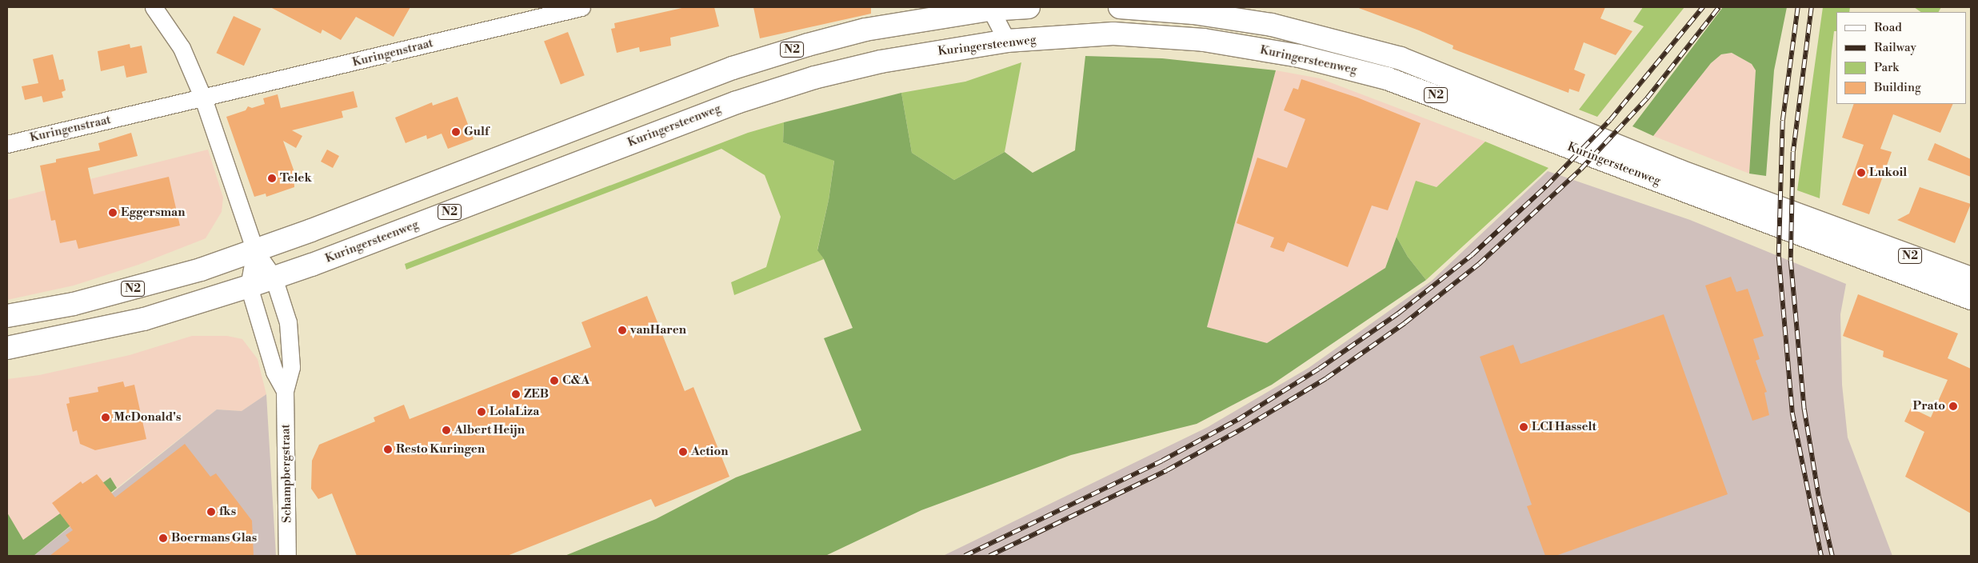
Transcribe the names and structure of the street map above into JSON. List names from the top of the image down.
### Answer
{
  "streets": {
    "main road": ["Kuringersteenweg", "N2"],
    "street": ["Kuringenstraat", "Schampbergstraat"]
  },
  "crossings": [
    ["Kuringersteenweg", "Schampbergstraat"]
  ],
  "places": [
    "Gulf",
    "Lukoil",
    "Telek",
    "Eggersman",
    "vanHaren",
    "C&A",
    "ZEB",
    "Prato",
    "LolaLiza",
    "McDonald's",
    "LCI Hasselt",
    "Albert Heijn",
    "Resto Kuringen",
    "Action",
    "fks",
    "Boermans Glas"
  ],
  "legend": [
    "Road",
    "Railway",
    "Park",
    "Building"
  ]
}
